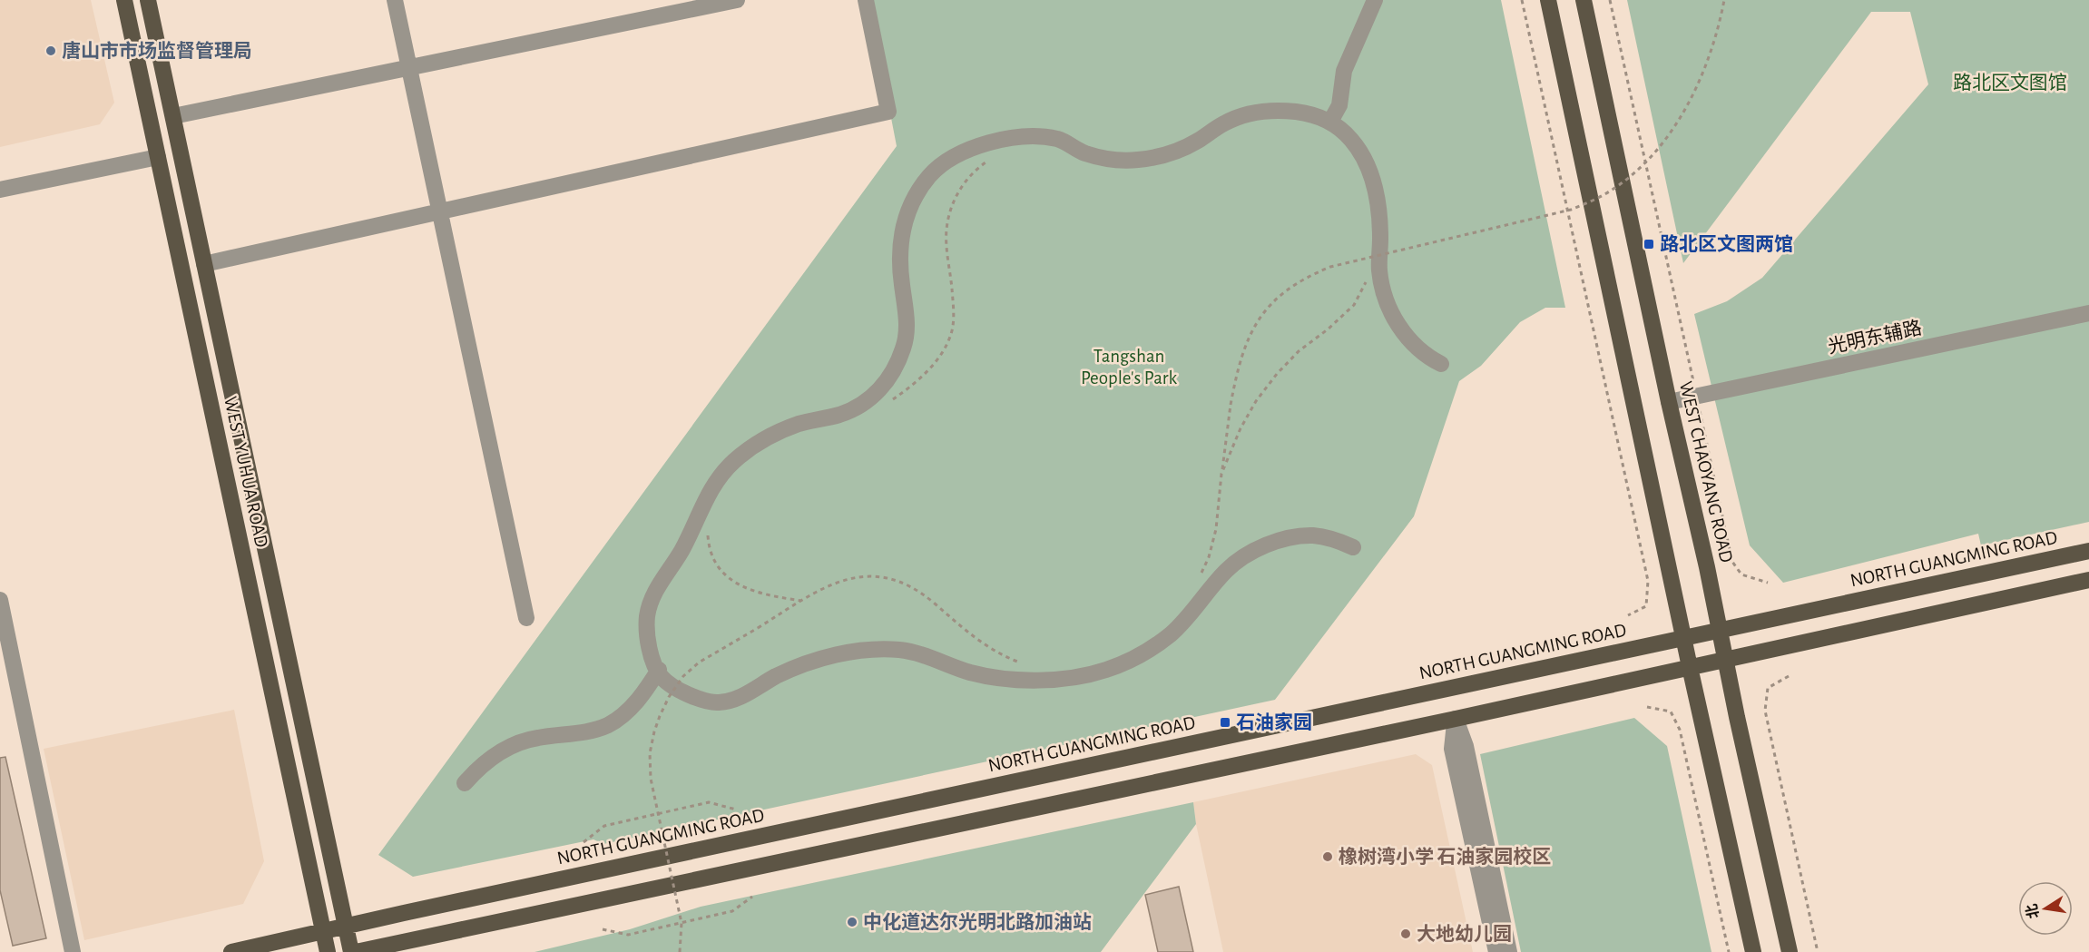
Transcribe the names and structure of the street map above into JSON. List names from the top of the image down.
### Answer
{
  "streets": {
    "main road": ["WEST YUHUA ROAD", "WEST CHAOYANG ROAD", "NORTH GUANGMING ROAD"],
    "street": ["光明东辅路"]
  },
  "crossings": [
    ["光明东辅路", "WEST CHAOYANG ROAD"],
    ["WEST YUHUA ROAD", "NORTH GUANGMING ROAD"],
    ["WEST CHAOYANG ROAD", "NORTH GUANGMING ROAD"]
  ],
  "parks": ["路北区文图馆", "Tangshan People's Park"],
  "places": {
    "other": [
      "唐山市市场监督管理局",
      "橡树湾小学 石油家园校区",
      "中化道达尔光明北路加油站",
      "大地幼儿园"
    ],
    "transit": ["路北区文图两馆", "石油家园"]
  },
  "north": "left"
}
